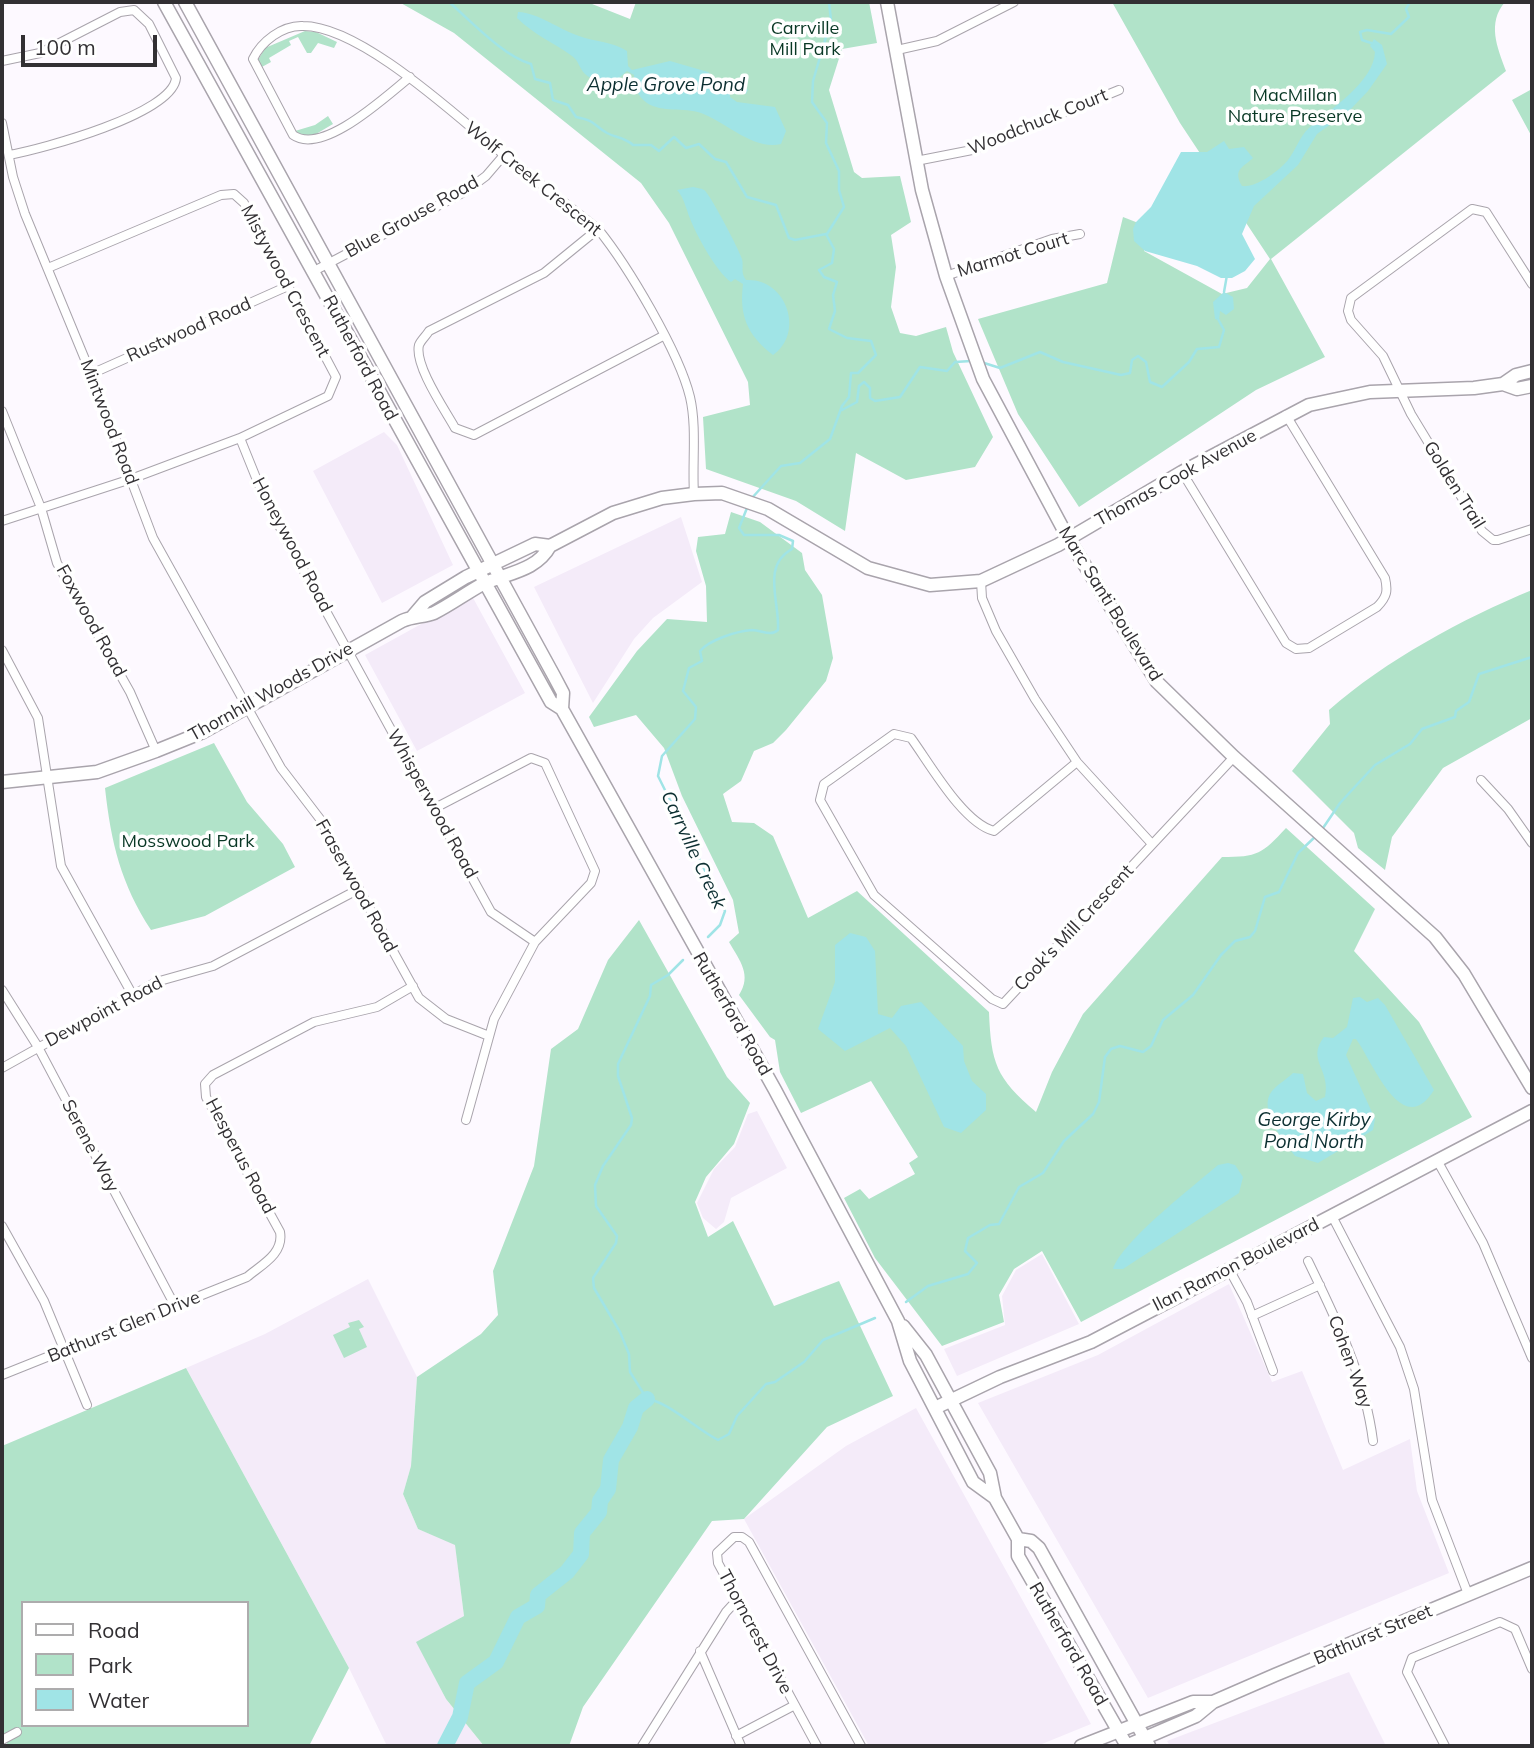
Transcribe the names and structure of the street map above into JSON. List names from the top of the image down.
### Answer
{
  "streets": {
    "main road": [
      "Rutherford Road",
      "Thomas Cook Avenue",
      "Marc Santi Boulevard",
      "Thornhill Woods Drive",
      "Ilan Ramon Boulevard",
      "Bathurst Street"
    ],
    "street": [
      "Woodchuck Court",
      "Wolf Creek Crescent",
      "Blue Grouse Road",
      "Marmot Court",
      "Mistywood Crescent",
      "Rustwood Road",
      "Mintwood Road",
      "Golden Trail",
      "Honeywood Road",
      "Foxwood Road",
      "Whisperwood Road",
      "Fraserwood Road",
      "Cook's Mill Crescent",
      "Dewpoint Road",
      "Serene Way",
      "Hesperus Road",
      "Bathurst Glen Drive",
      "Cohen Way",
      "Thorncrest Drive"
    ]
  },
  "crossings": [
    ["Woodchuck Court", "Marc Santi Boulevard"],
    ["Wolf Creek Crescent", "Blue Grouse Road"],
    ["Wolf Creek Crescent", "Thomas Cook Avenue"],
    ["Blue Grouse Road", "Rutherford Road"],
    ["Marmot Court", "Marc Santi Boulevard"],
    ["Mistywood Crescent", "Rustwood Road"],
    ["Mistywood Crescent", "Mintwood Road"],
    ["Mistywood Crescent", "Honeywood Road"],
    ["Mistywood Crescent", "Foxwood Road"],
    ["Rustwood Road", "Mintwood Road"],
    ["Rutherford Road", "Thomas Cook Avenue"],
    ["Rutherford Road", "Thornhill Woods Drive"],
    ["Rutherford Road", "Ilan Ramon Boulevard"],
    ["Rutherford Road", "Bathurst Street"],
    ["Mintwood Road", "Thornhill Woods Drive"],
    ["Mintwood Road", "Fraserwood Road"],
    ["Thomas Cook Avenue", "Golden Trail"],
    ["Thomas Cook Avenue", "Marc Santi Boulevard"],
    ["Thomas Cook Avenue", "Thornhill Woods Drive"],
    ["Honeywood Road", "Thornhill Woods Drive"],
    ["Honeywood Road", "Whisperwood Road"],
    ["Marc Santi Boulevard", "Cook's Mill Crescent"],
    ["Foxwood Road", "Thornhill Woods Drive"],
    ["Thornhill Woods Drive", "Whisperwood Road"],
    ["Thornhill Woods Drive", "Fraserwood Road"],
    ["Fraserwood Road", "Dewpoint Road"],
    ["Fraserwood Road", "Hesperus Road"],
    ["Dewpoint Road", "Serene Way"],
    ["Serene Way", "Bathurst Glen Drive"],
    ["Hesperus Road", "Bathurst Glen Drive"]
  ],
  "water": ["Apple Grove Pond", "Carrville Creek", "George Kirby Pond North"],
  "parks": ["Carrville Mill Park", "MacMillan Nature Preserve", "Mosswood Park"],
  "legend": ["Road", "Park", "Water"],
  "scale_bar": "100 m"
}
